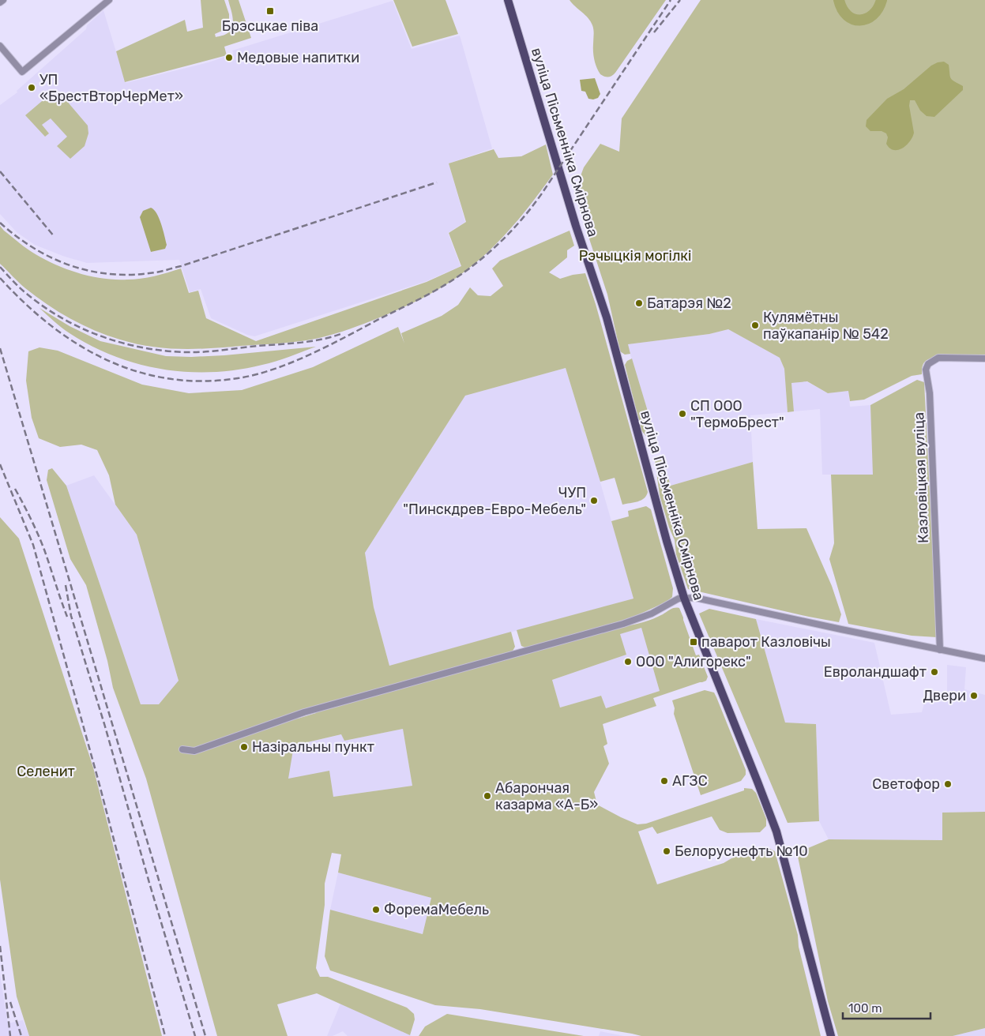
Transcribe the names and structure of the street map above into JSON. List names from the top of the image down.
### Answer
{
  "streets": {
    "main road": ["вуліца Пісьменніка Смірнова"],
    "street": ["Казловіцкая вуліца"]
  },
  "parks": ["Рэчыцкія могілкі", "Селенит"],
  "places": {
    "transit": ["Брэсцкае піва", "паварот Казловічы"],
    "other": [
      "Медовые напитки",
      "УП «БрестВторЧерМет»",
      "Батарэя №2",
      "Кулямётны паўкапанір № 542",
      "СП ООО \"ТермоБрест\"",
      "ЧУП \"Пинскдрев-Евро-Мебель\"",
      "ООО \"Алигорекс\"",
      "Евроландшафт",
      "Двери",
      "Назіральны пункт",
      "АГЗС",
      "Светофор",
      "Абарончая казарма «А-Б»",
      "Белоруснефть №10",
      "ФоремаМебель"
    ]
  },
  "scale_bar": "100 m"
}
